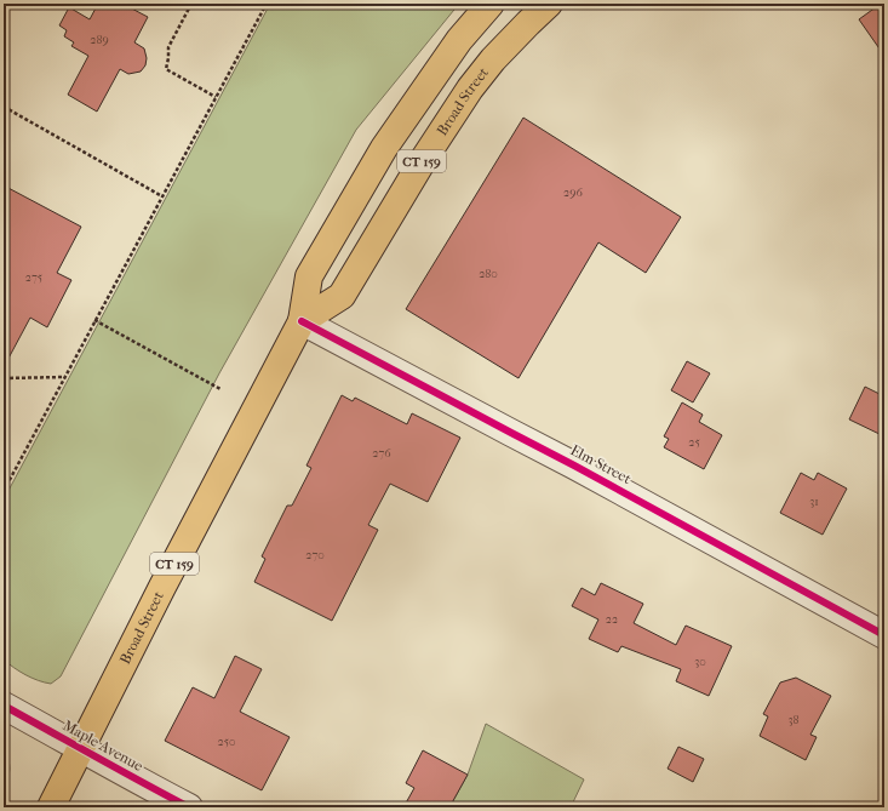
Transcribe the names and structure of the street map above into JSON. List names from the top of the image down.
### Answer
{
  "streets": {
    "main road": ["Broad Street", "CT 159"],
    "street": ["Elm Street", "Maple Avenue"]
  },
  "crossings": [
    ["Broad Street", "Elm Street"],
    ["Broad Street", "Maple Avenue"]
  ],
  "house_numbers": [
    "289",
    "296",
    "280",
    "275",
    "25",
    "276",
    "31",
    "270",
    "22",
    "30",
    "38",
    "250"
  ]
}
